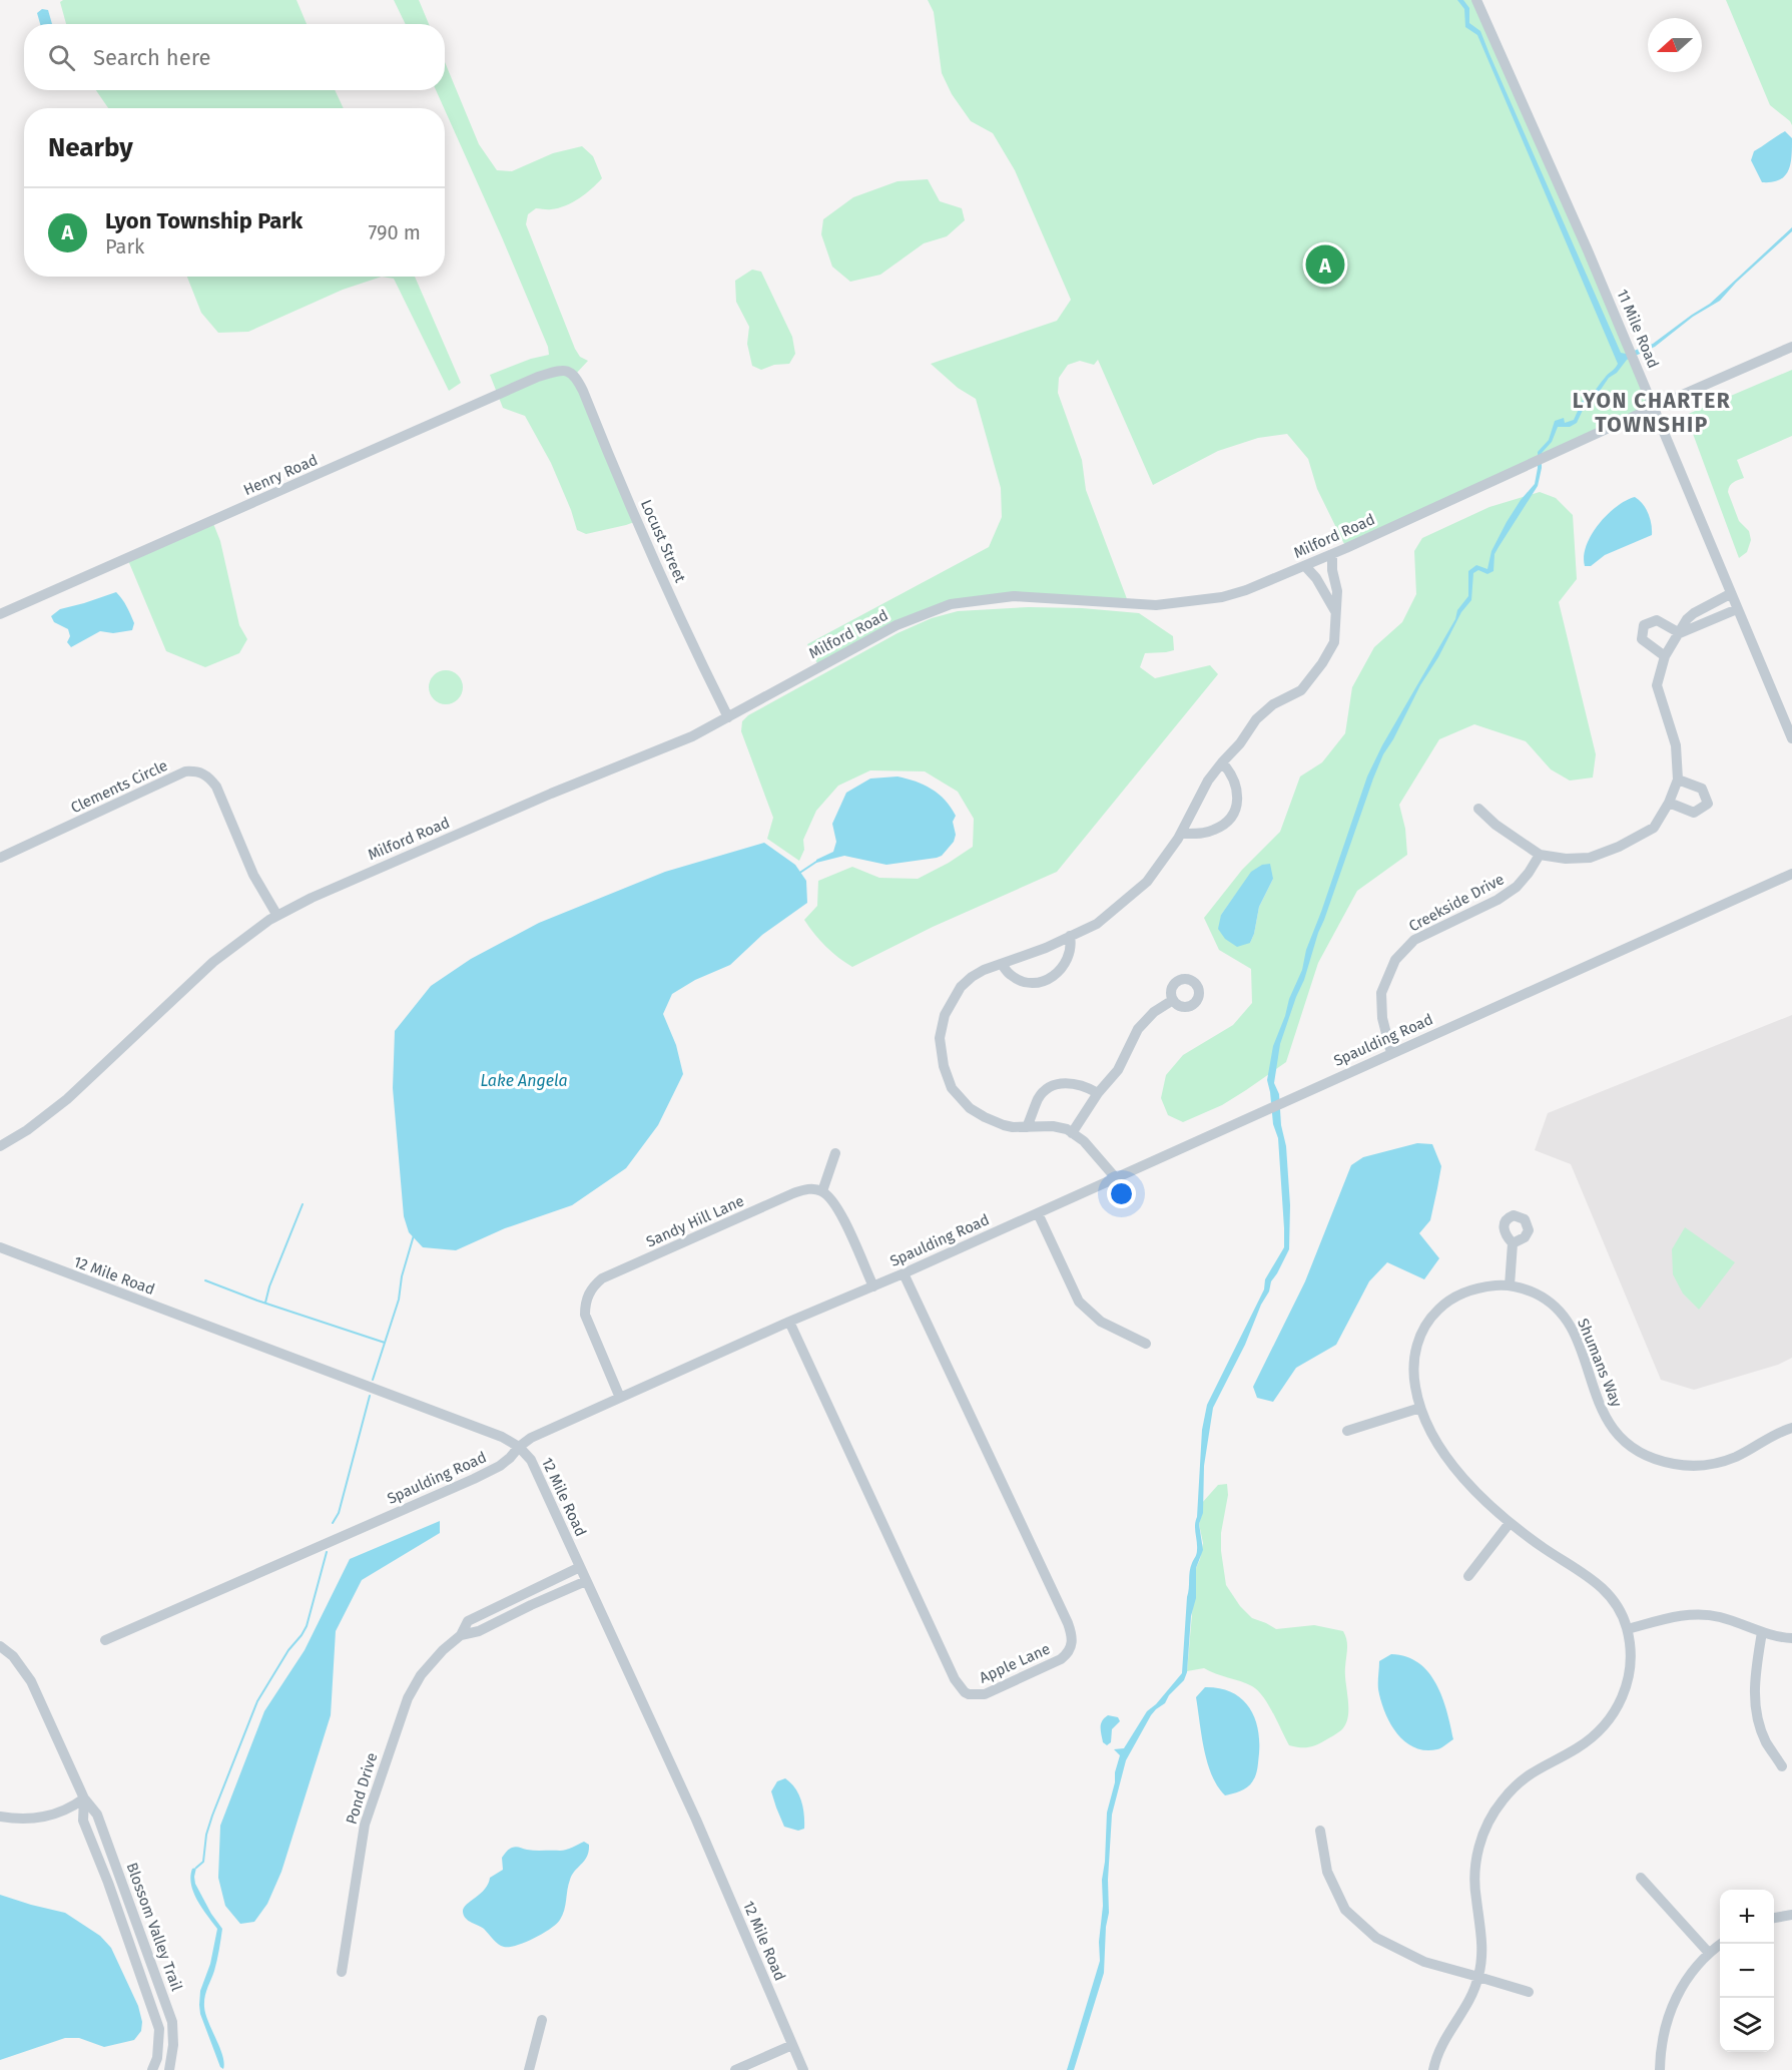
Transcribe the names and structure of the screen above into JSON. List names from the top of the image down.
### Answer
{
  "streets": {
    "street": [
      "11 Mile Road",
      "Henry Road",
      "Milford Road",
      "Locust Street",
      "Clements Circle",
      "Creekside Drive",
      "Spaulding Road",
      "Sandy Hill Lane",
      "12 Mile Road",
      "Shumans Way",
      "Apple Lane",
      "Pond Drive",
      "Blossom Valley Trail"
    ]
  },
  "crossings": [
    ["11 Mile Road", "Milford Road"],
    ["Henry Road", "Locust Street"],
    ["Milford Road", "Locust Street"],
    ["Milford Road", "Clements Circle"],
    ["Creekside Drive", "Spaulding Road"],
    ["Spaulding Road", "Sandy Hill Lane"],
    ["Spaulding Road", "12 Mile Road"],
    ["Spaulding Road", "Apple Lane"],
    ["12 Mile Road", "Pond Drive"]
  ],
  "districts": ["LYON CHARTER TOWNSHIP"],
  "water": ["Lake Angela"],
  "north": "left",
  "page": {
    "search": "Search here",
    "heading": "Nearby",
    "list": [
      {
        "mark": "A",
        "name": "Lyon Township Park",
        "note": "Park",
        "value": "790 m"
      }
    ],
    "pins": "A",
    "map_buttons": ["+", "−"]
  }
}
